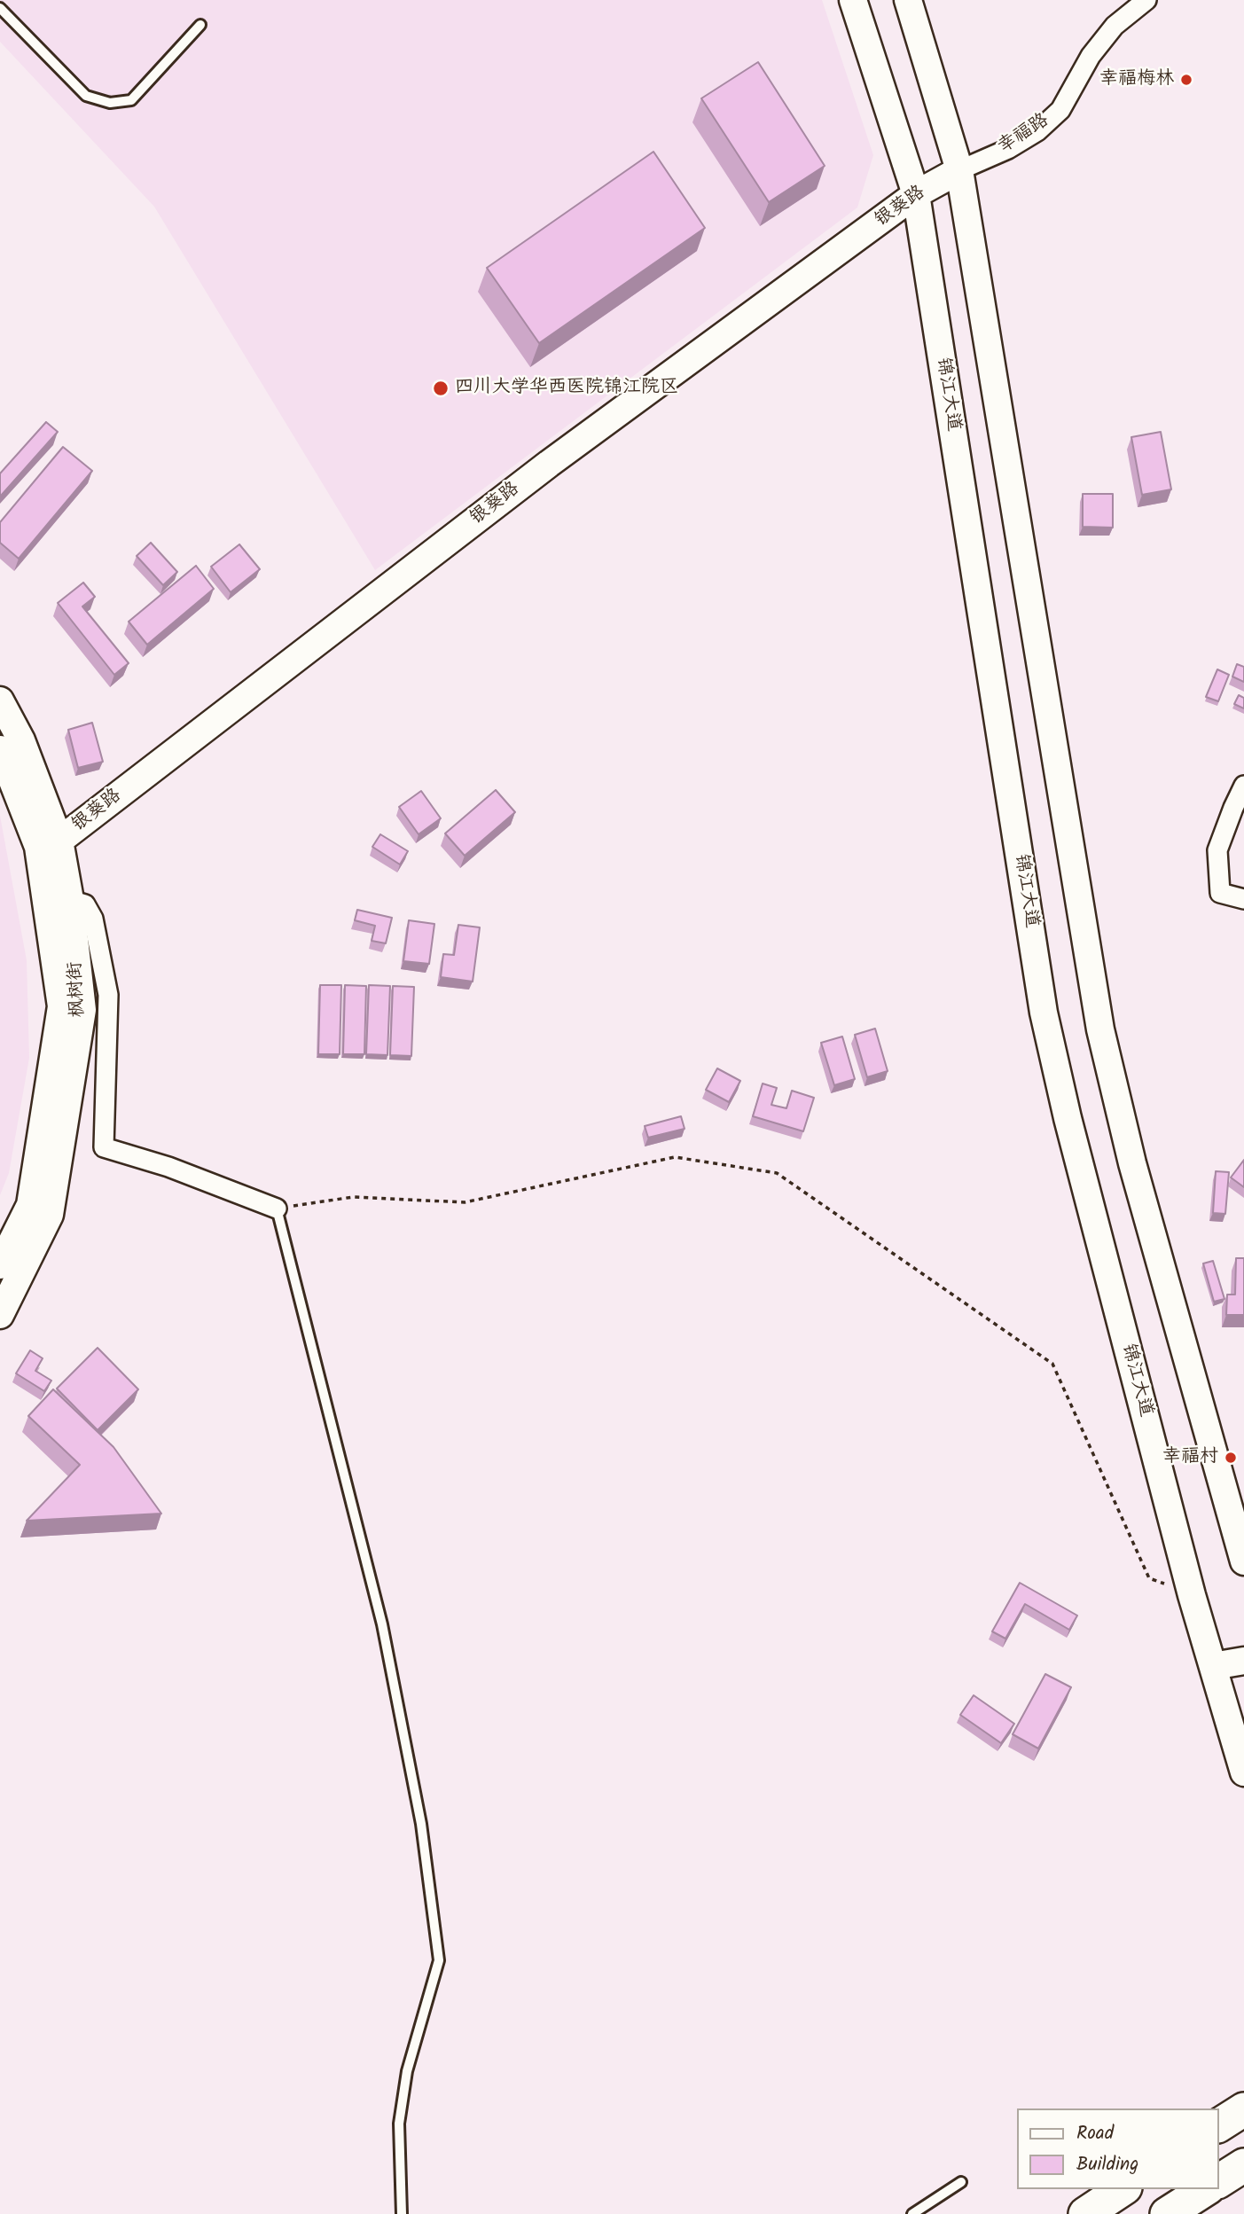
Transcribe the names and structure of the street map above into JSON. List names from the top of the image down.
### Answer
{
  "streets": {
    "main road": ["银葵路", "锦江大道", "枫树街"],
    "street": ["幸福路"]
  },
  "crossings": [
    ["幸福路", "银葵路"],
    ["银葵路", "锦江大道"],
    ["银葵路", "枫树街"]
  ],
  "places": ["幸福梅林", "四川大学华西医院锦江院区", "幸福村"],
  "legend": ["Road", "Building"]
}
